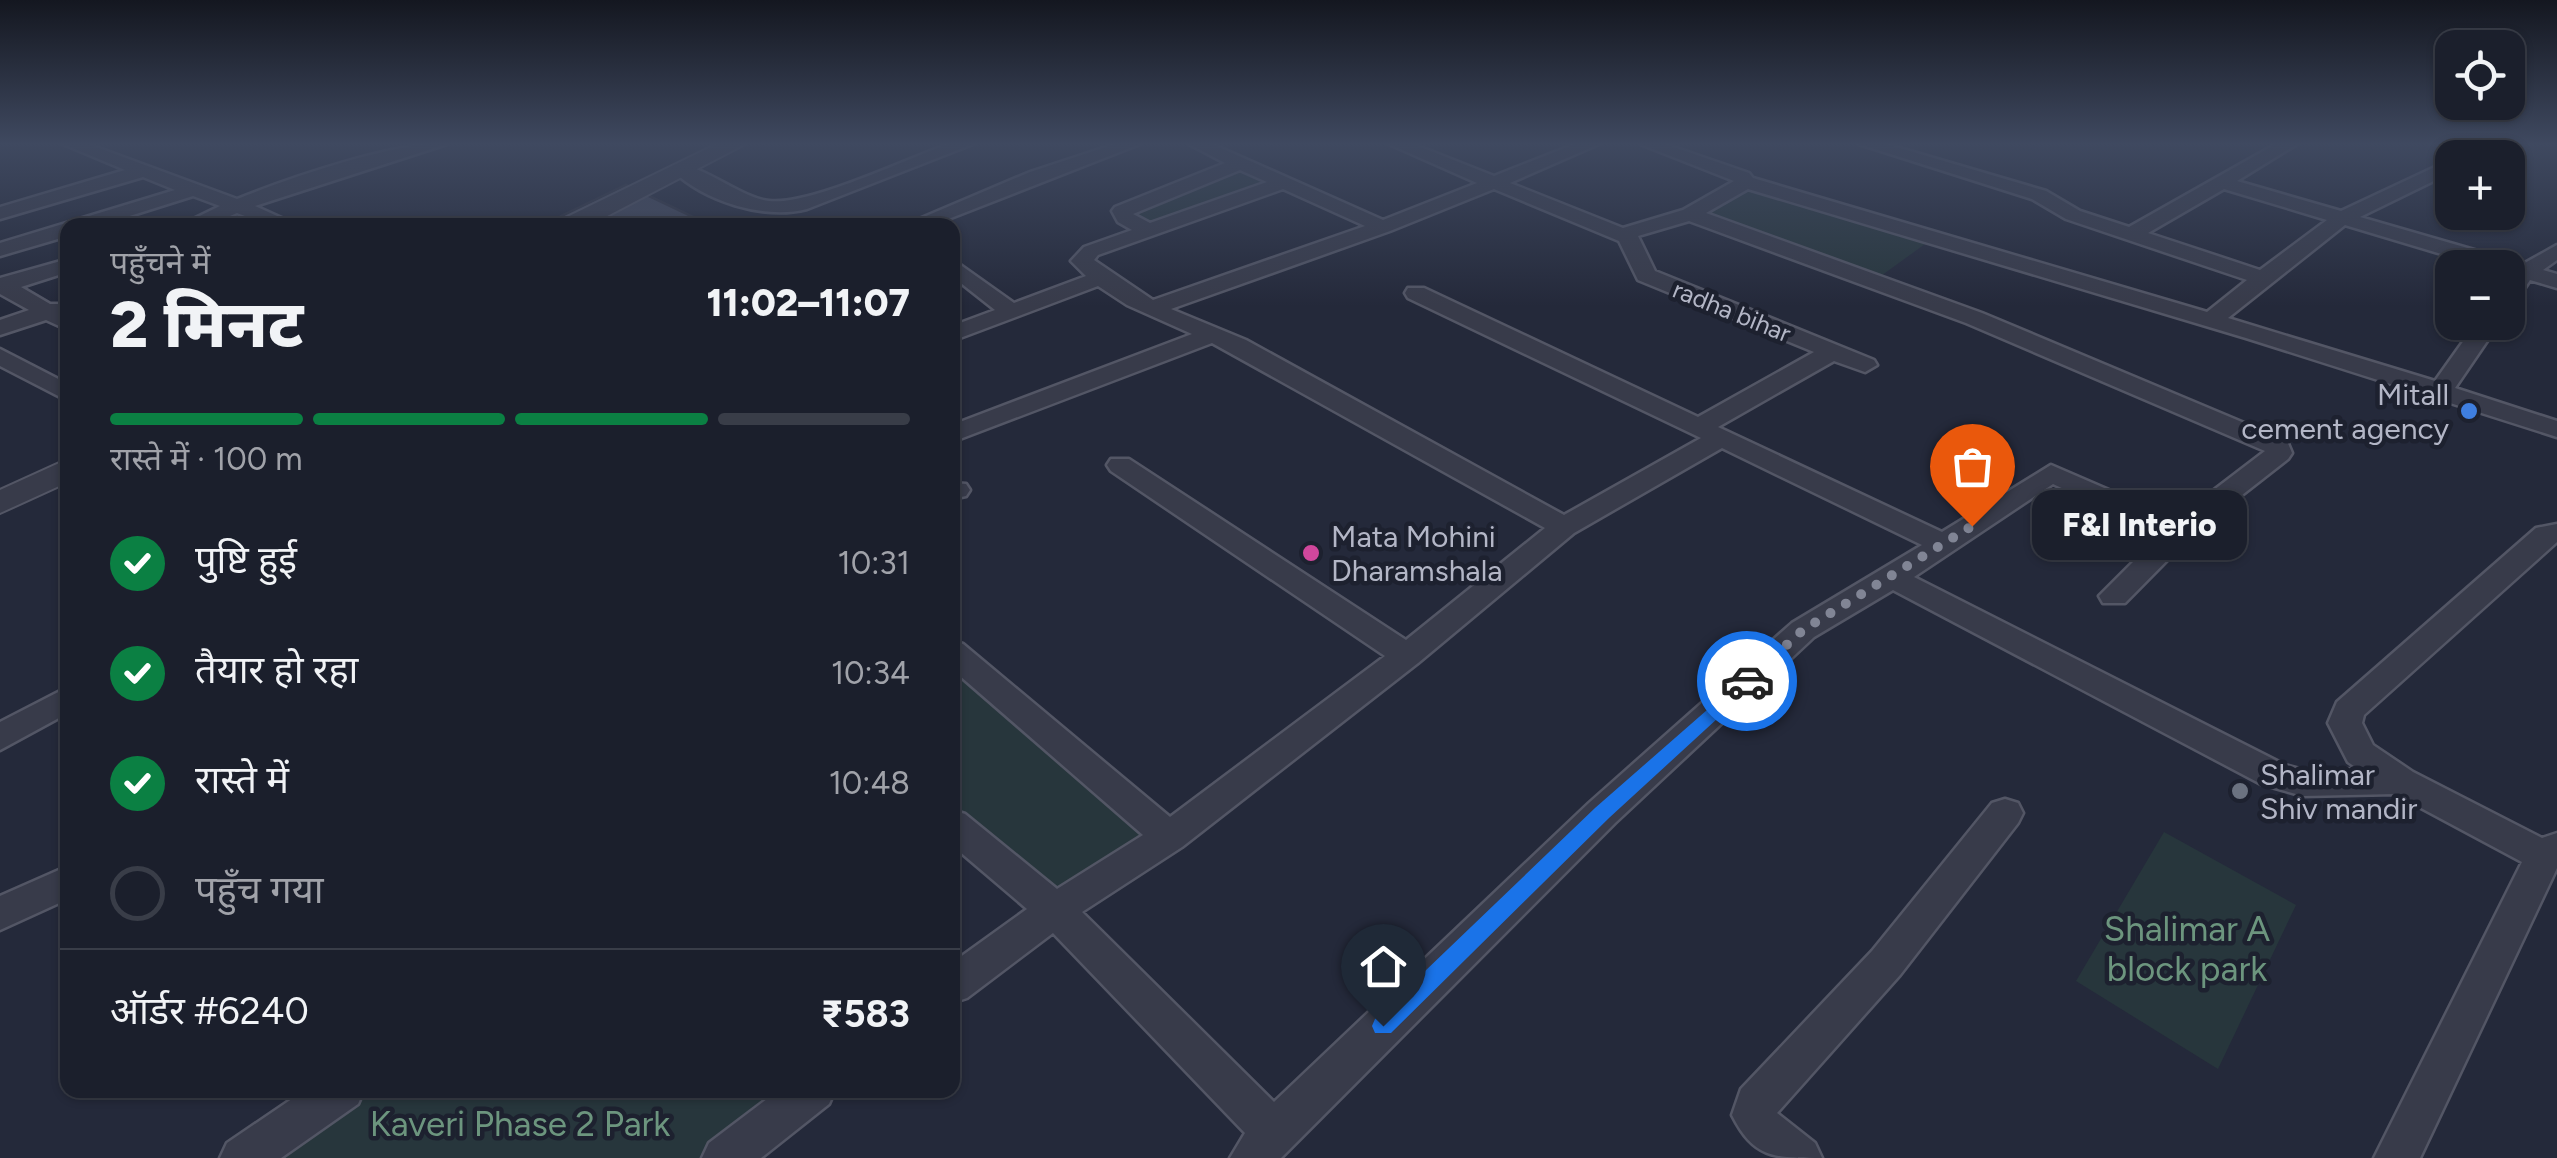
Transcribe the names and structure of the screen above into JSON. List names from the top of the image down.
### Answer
{
  "streets": {
    "street": ["radha bihar"]
  },
  "parks": ["Shalimar A block park", "Kaveri Phase 2 Park"],
  "places": [
    "Mitall cement agency",
    "F&I Interio",
    "Mata Mohini Dharamshala",
    "Shalimar Shiv mandir"
  ],
  "page": {
    "map_buttons": ["+", "−"],
    "heading": ["2 मिनट", "पहुँचने में", "11:02–11:07"],
    "panel": ["ऑर्डर #6240", "₹583"],
    "bar": "रास्ते में · 100 m",
    "bubble": "F&I Interio",
    "list": [
      ["पुष्टि हुई", "10:31"],
      ["तैयार हो रहा", "10:34"],
      ["रास्ते में", "10:48"],
      "पहुँच गया"
    ]
  }
}
